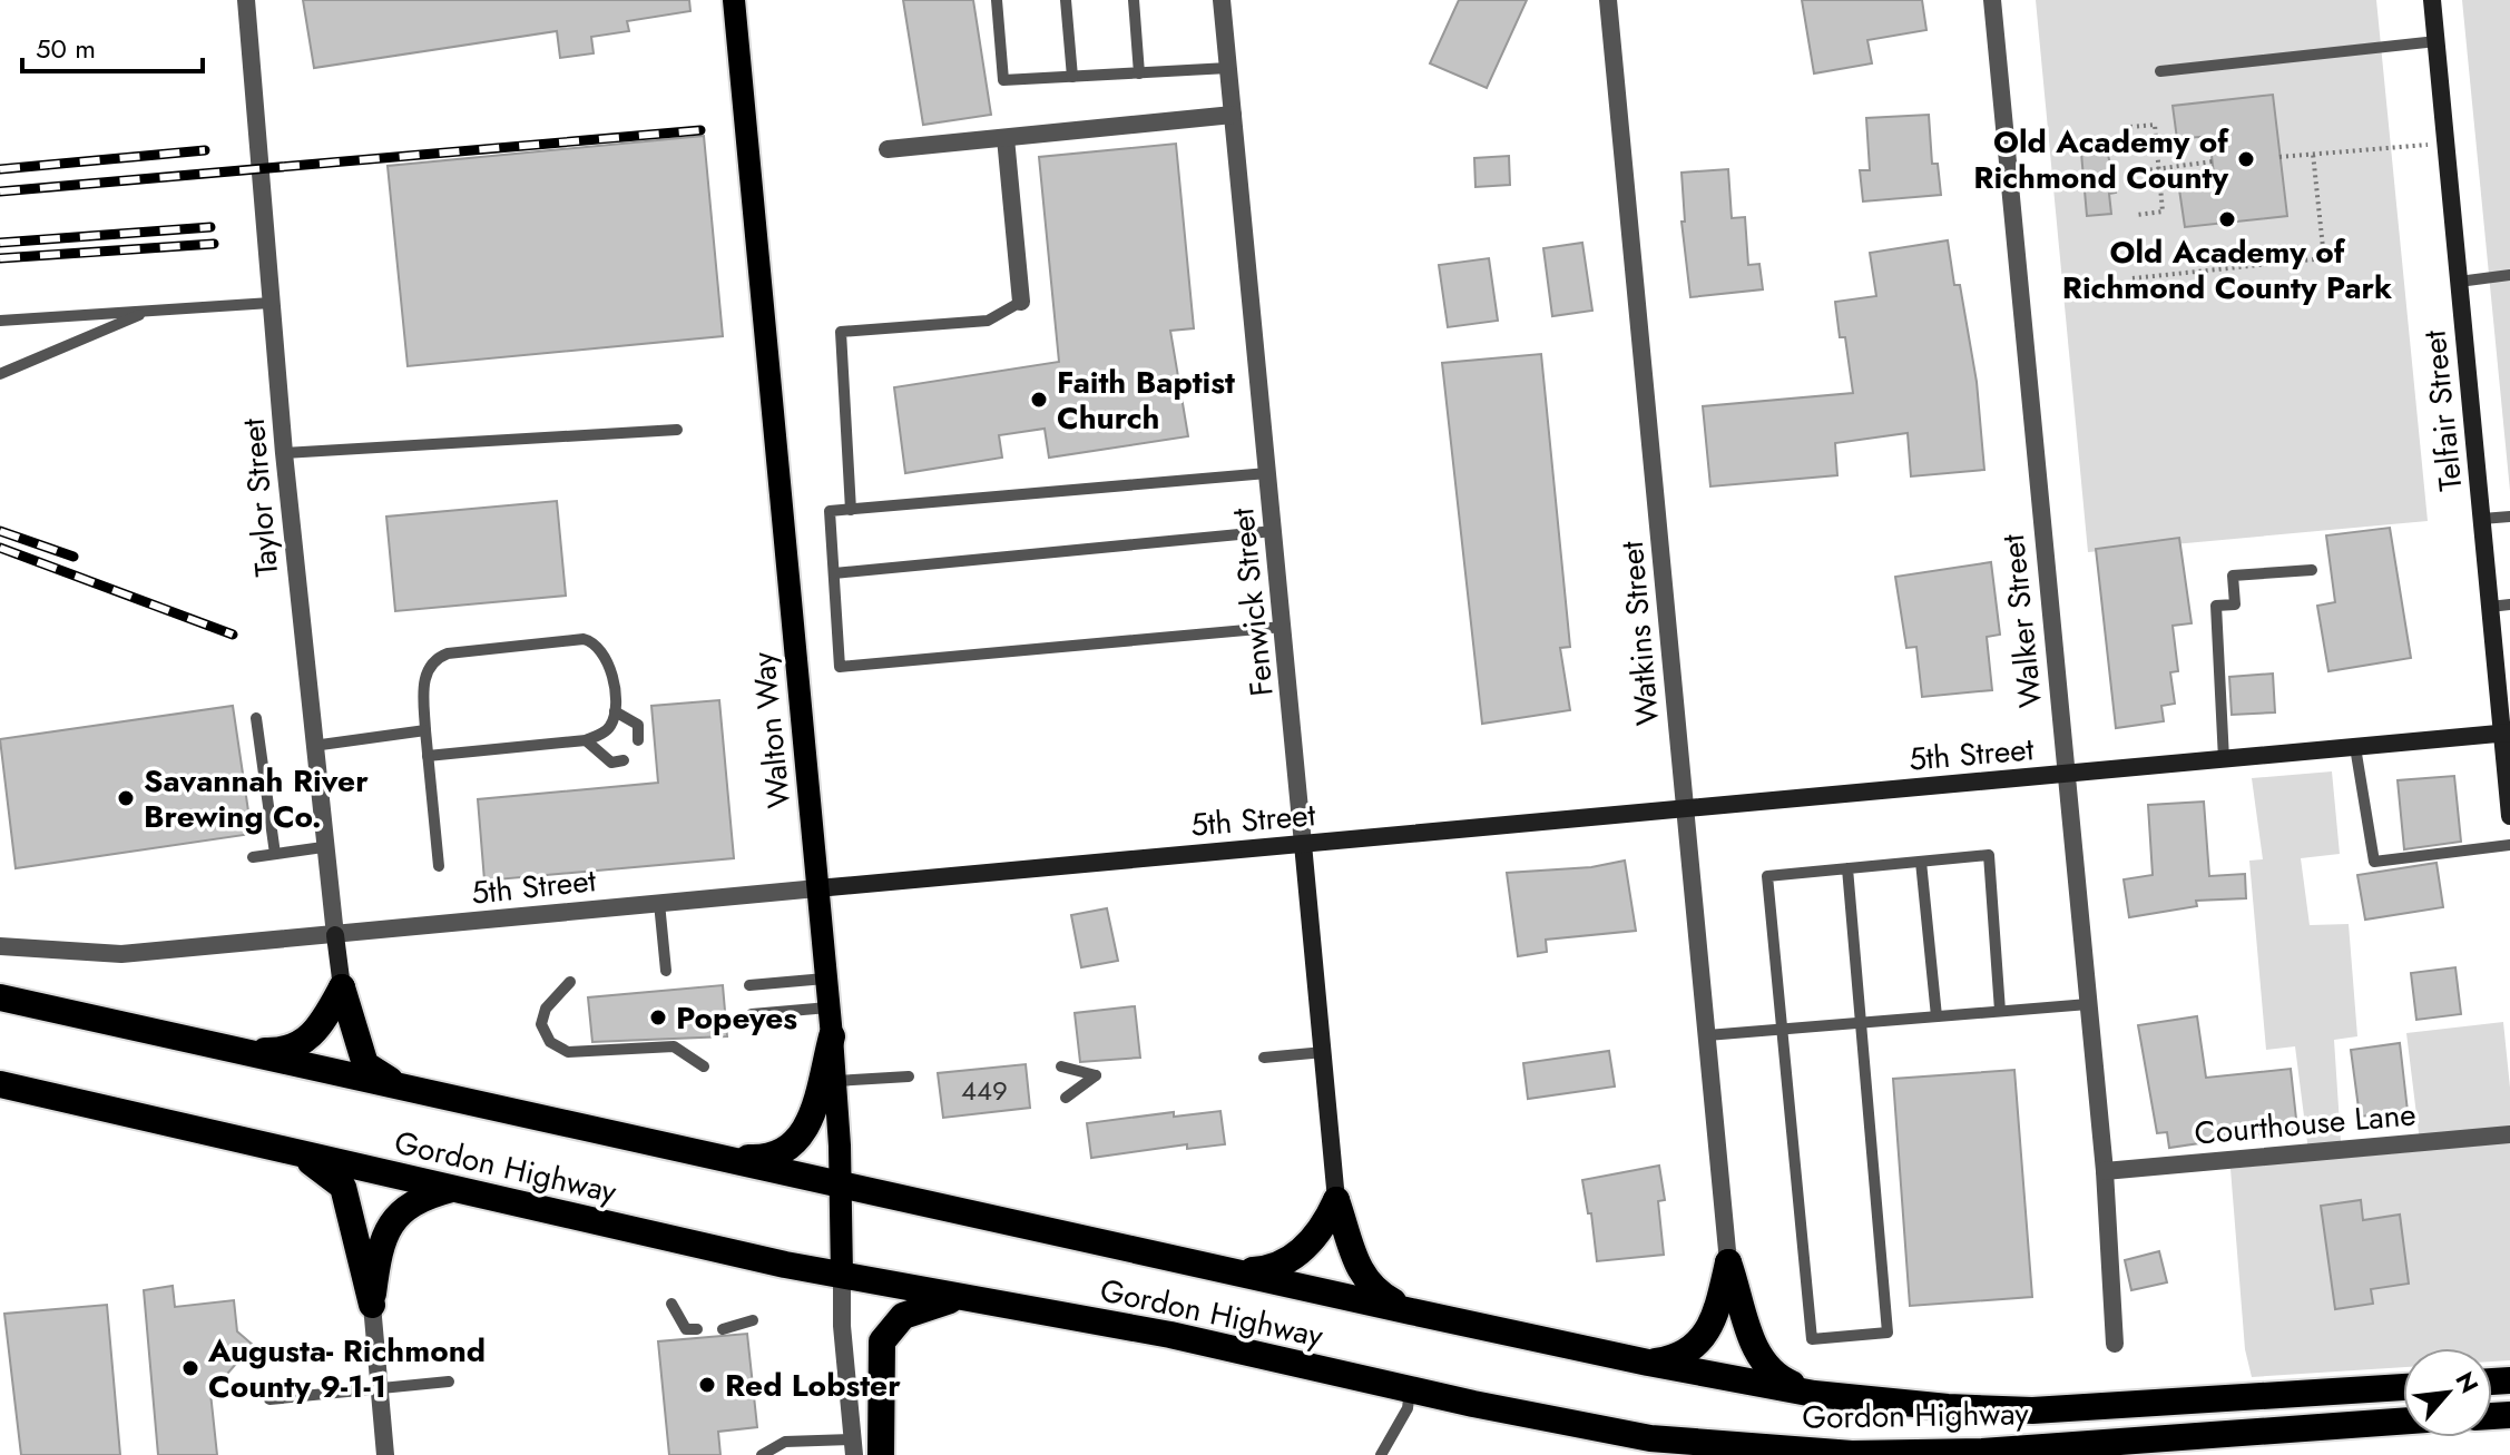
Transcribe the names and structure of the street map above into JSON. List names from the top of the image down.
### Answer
{
  "streets": {
    "highway": ["Gordon Highway"],
    "main road": [
      "Telfair Street",
      "Taylor Street",
      "Fenwick Street",
      "Walton Way",
      "5th Street"
    ],
    "street": ["Walker Street", "Watkins Street", "Courthouse Lane"]
  },
  "crossings": [
    ["Telfair Street", "5th Street"],
    ["Taylor Street", "5th Street"],
    ["Fenwick Street", "5th Street"],
    ["Walker Street", "5th Street"],
    ["Walker Street", "Courthouse Lane"],
    ["Watkins Street", "5th Street"],
    ["Walton Way", "5th Street"],
    ["Walton Way", "Gordon Highway"]
  ],
  "places": [
    "Old Academy of Richmond County",
    "Old Academy of Richmond County Park",
    "Faith Baptist Church",
    "Savannah River Brewing Co.",
    "Popeyes",
    "Augusta- Richmond County 9-1-1",
    "Red Lobster"
  ],
  "house_numbers": ["449"],
  "scale_bar": "50 m",
  "north": "top right"
}
